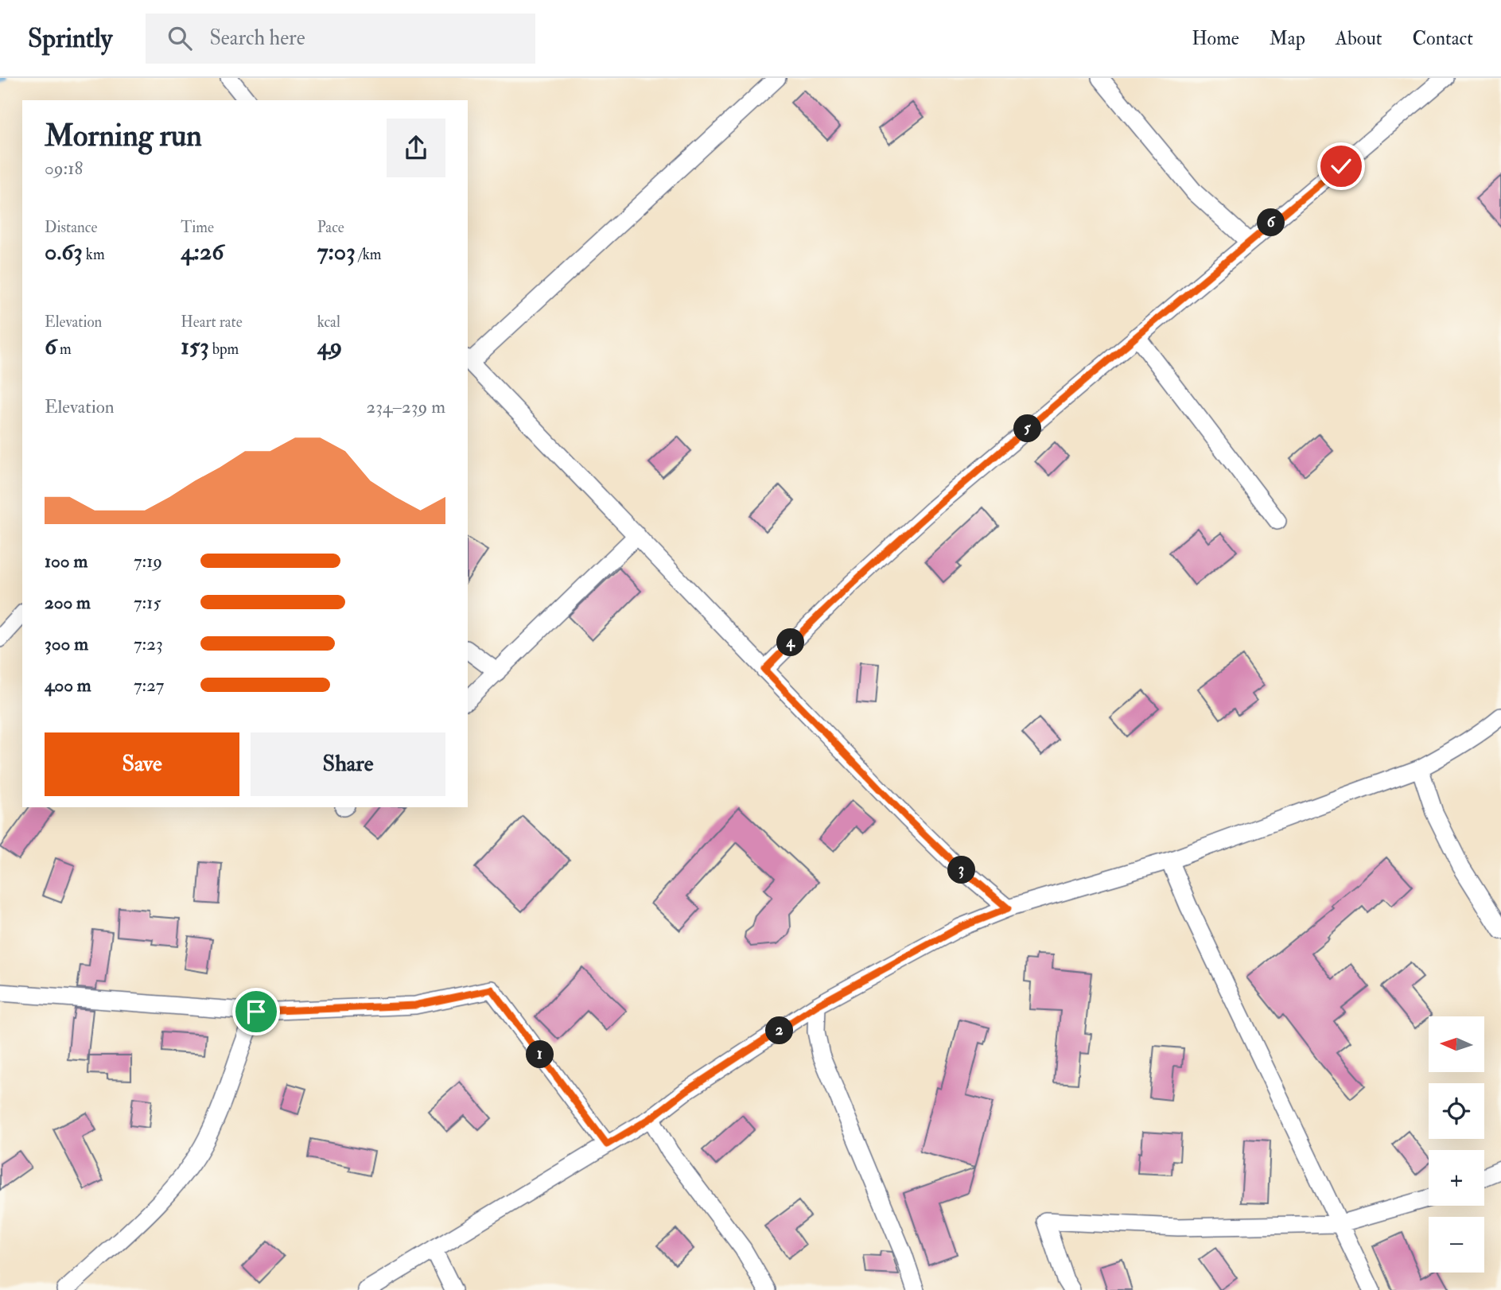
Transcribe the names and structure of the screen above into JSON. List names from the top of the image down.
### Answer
{
  "north": "left",
  "page": {
    "header": "Sprintly",
    "search": "Search here",
    "nav": [
      "Home",
      "Map",
      "About",
      "Contact"
    ],
    "heading": ["Morning run", "09:18"],
    "stats": [
      ["Distance", "0.63 km"],
      ["Time", "4:26"],
      ["Pace", "7:03 /km"],
      ["Elevation", "6 m"],
      ["Heart rate", "153 bpm"],
      ["kcal", "49"]
    ],
    "pins": [
      "6",
      "5",
      "4",
      "3",
      "2",
      "1"
    ],
    "chart": ["Elevation", "234–239 m"],
    "list": [
      {
        "name": "100 m",
        "note": "7:19"
      },
      {
        "name": "200 m",
        "note": "7:15"
      },
      {
        "name": "300 m",
        "note": "7:23"
      },
      {
        "name": "400 m",
        "note": "7:27"
      }
    ],
    "buttons": ["Save", "Share"],
    "map_buttons": ["+", "−"]
  }
}
